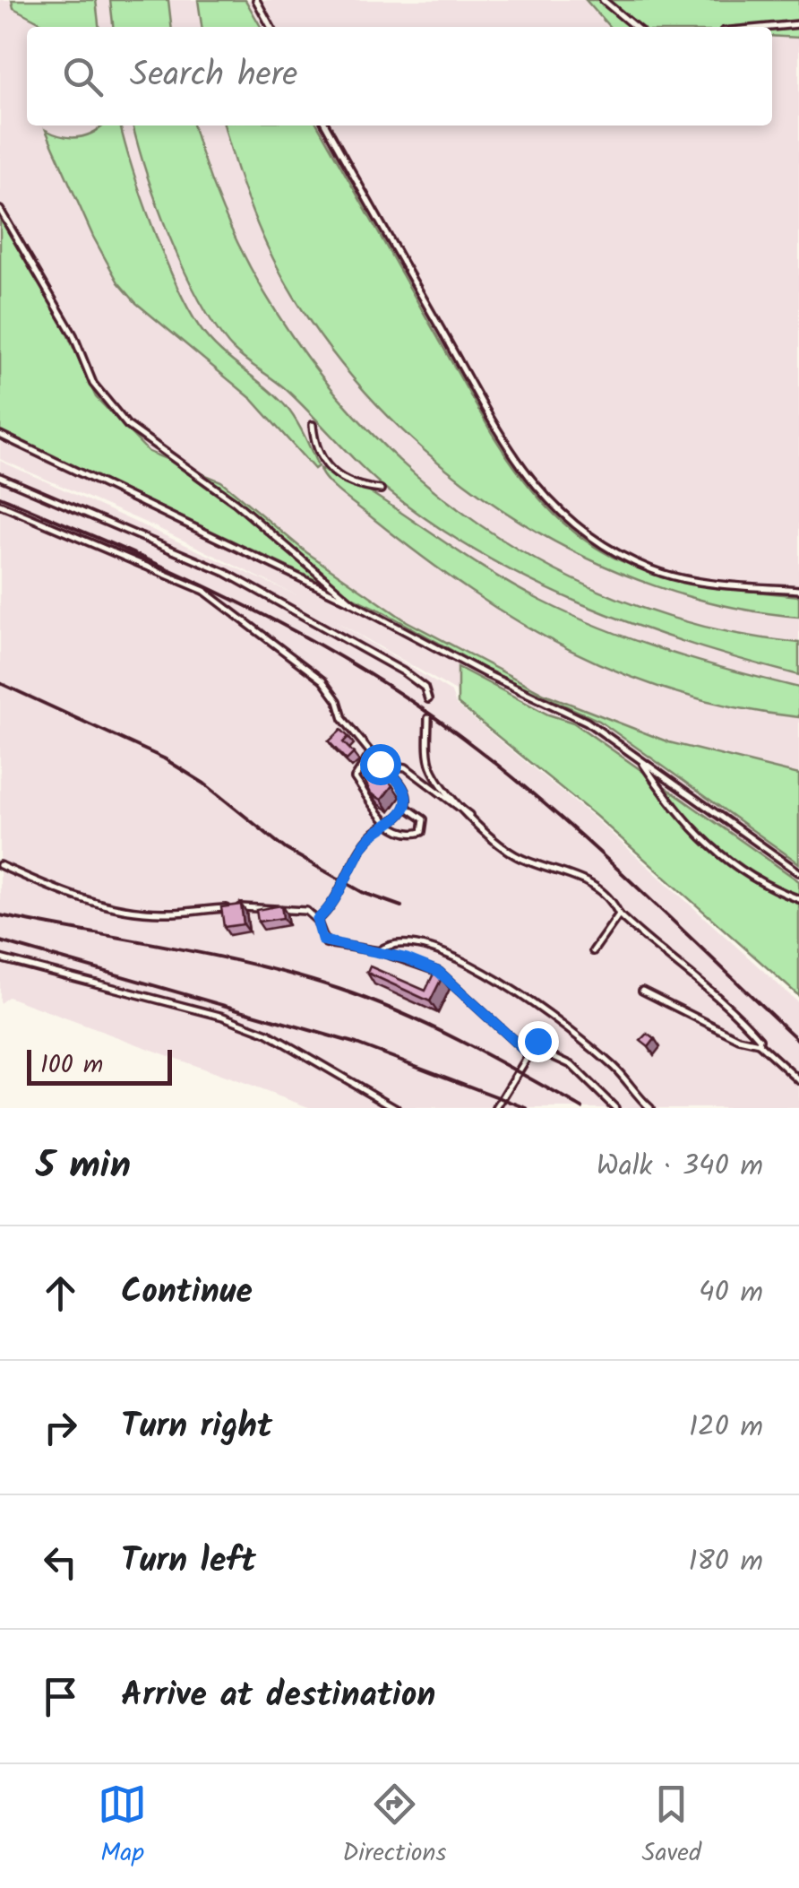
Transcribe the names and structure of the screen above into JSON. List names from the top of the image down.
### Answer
{
  "scale_bar": "100 m",
  "page": {
    "search": "Search here",
    "scale": "100 m",
    "heading": ["5 min", "Walk · 340 m"],
    "list": [
      ["Continue", "40 m"],
      ["Turn right", "120 m"],
      ["Turn left", "180 m"],
      "Arrive at destination"
    ],
    "nav": ["Map", "Directions", "Saved"]
  }
}
